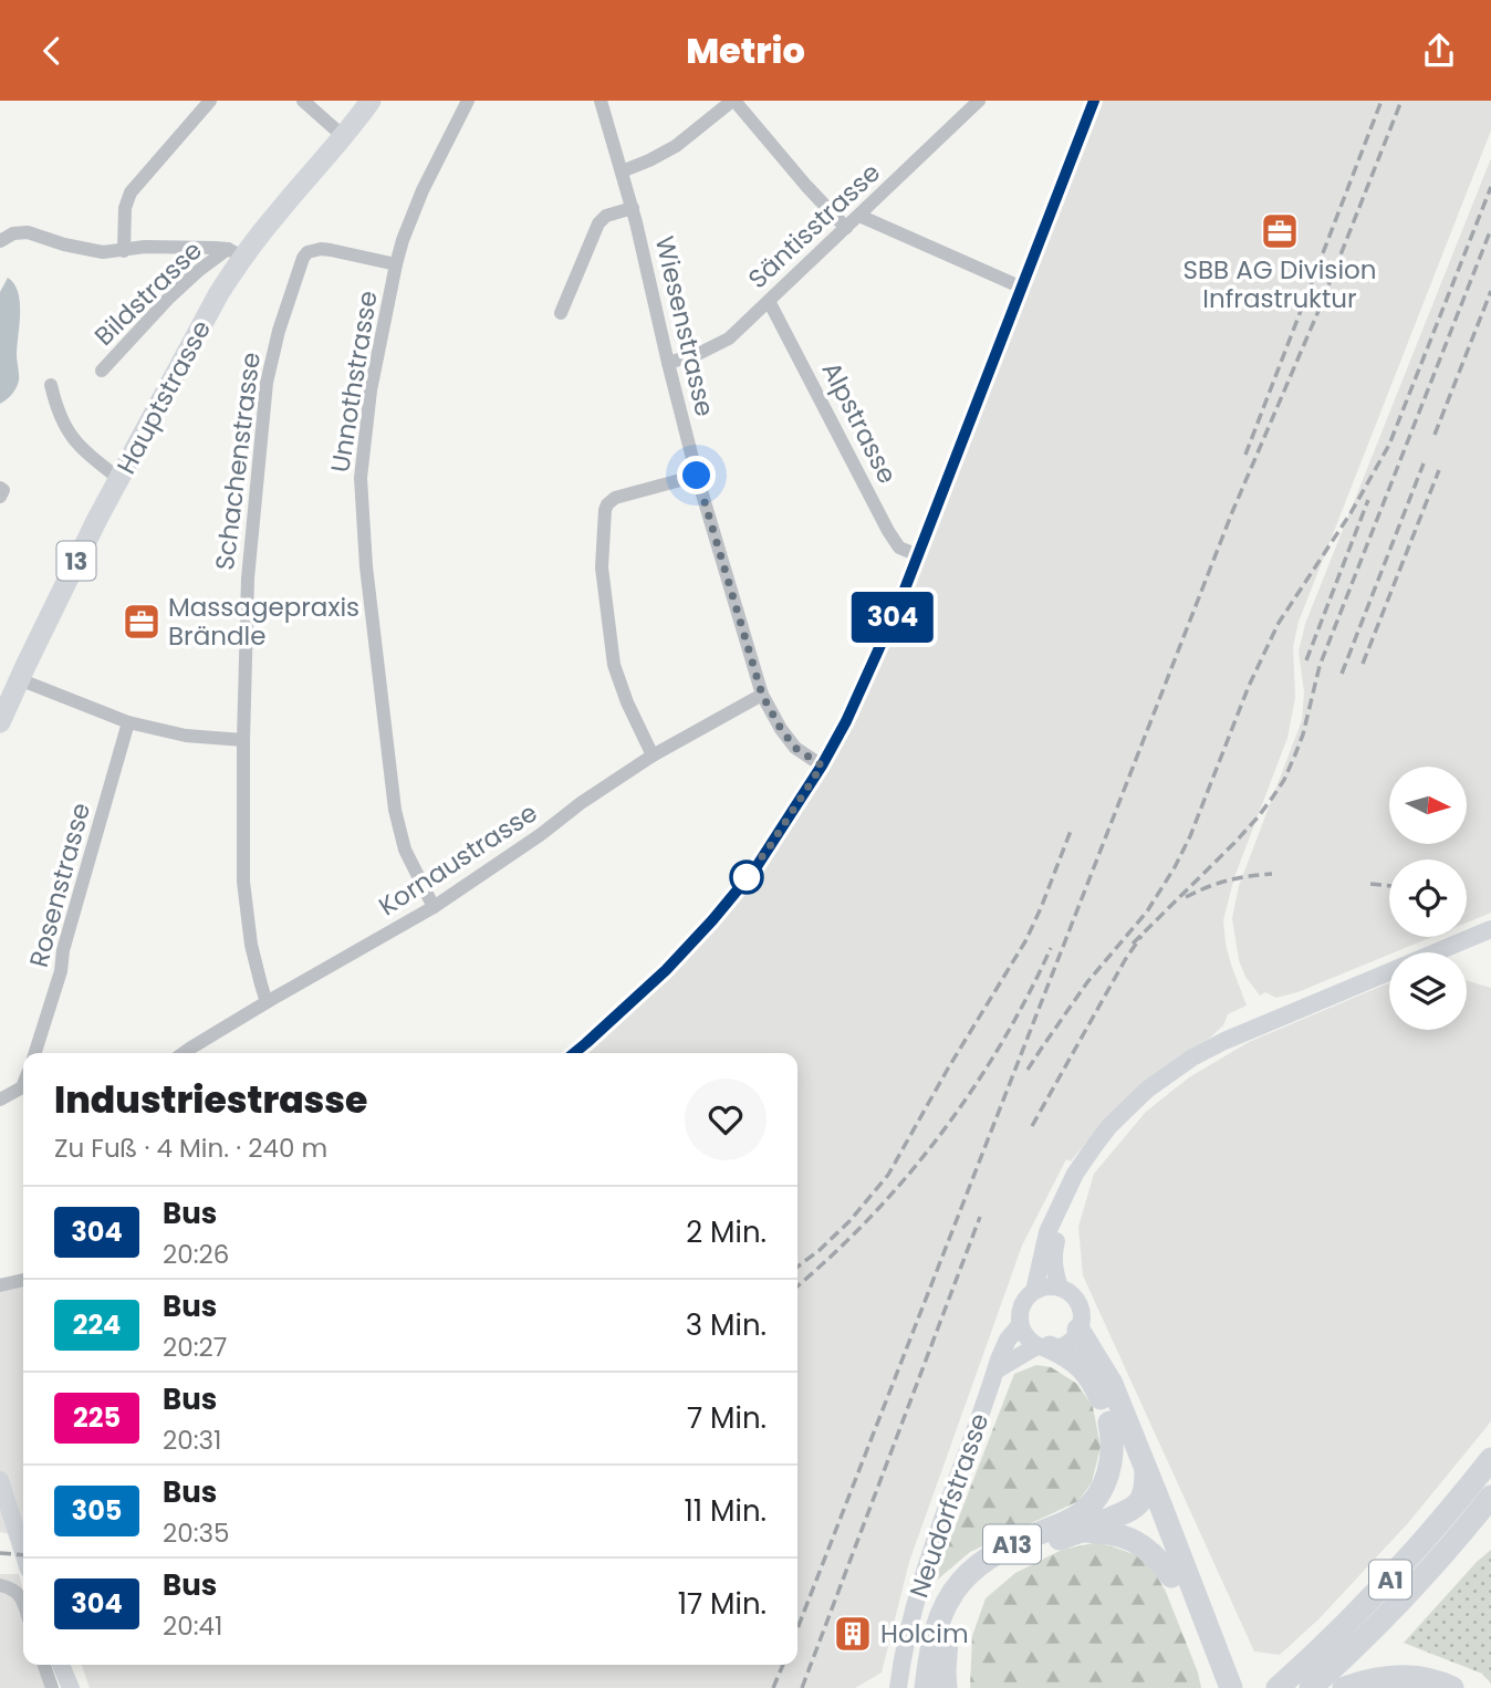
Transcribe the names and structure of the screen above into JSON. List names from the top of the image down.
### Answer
{
  "streets": {
    "highway": ["A13", "A1"],
    "main road": ["Hauptstrasse", "13", "Neudorfstrasse"],
    "street": [
      "Säntisstrasse",
      "Bildstrasse",
      "Wiesenstrasse",
      "Unnothstrasse",
      "Alpstrasse",
      "Schachenstrasse",
      "Kornaustrasse",
      "Rosenstrasse"
    ]
  },
  "crossings": [
    ["Säntisstrasse", "Wiesenstrasse"],
    ["Säntisstrasse", "Alpstrasse"],
    ["Bildstrasse", "Hauptstrasse"],
    ["Wiesenstrasse", "Kornaustrasse"],
    ["Unnothstrasse", "Schachenstrasse"],
    ["Unnothstrasse", "Kornaustrasse"],
    ["Schachenstrasse", "Kornaustrasse"]
  ],
  "places": {
    "office": ["SBB AG Division Infrastruktur", "Massagepraxis Brändle"],
    "building": ["Holcim"]
  },
  "lines": ["bus line 304"],
  "north": "right",
  "page": {
    "header": "Metrio",
    "on_map": "304",
    "heading": ["Industriestrasse", "Zu Fuß · 4 Min. · 240 m"],
    "list": [
      {
        "mark": "304",
        "name": "Bus",
        "note": "20:26",
        "value": "2 Min."
      },
      {
        "mark": "224",
        "name": "Bus",
        "note": "20:27",
        "value": "3 Min."
      },
      {
        "mark": "225",
        "name": "Bus",
        "note": "20:31",
        "value": "7 Min."
      },
      {
        "mark": "305",
        "name": "Bus",
        "note": "20:35",
        "value": "11 Min."
      },
      {
        "mark": "304",
        "name": "Bus",
        "note": "20:41",
        "value": "17 Min."
      }
    ]
  }
}
